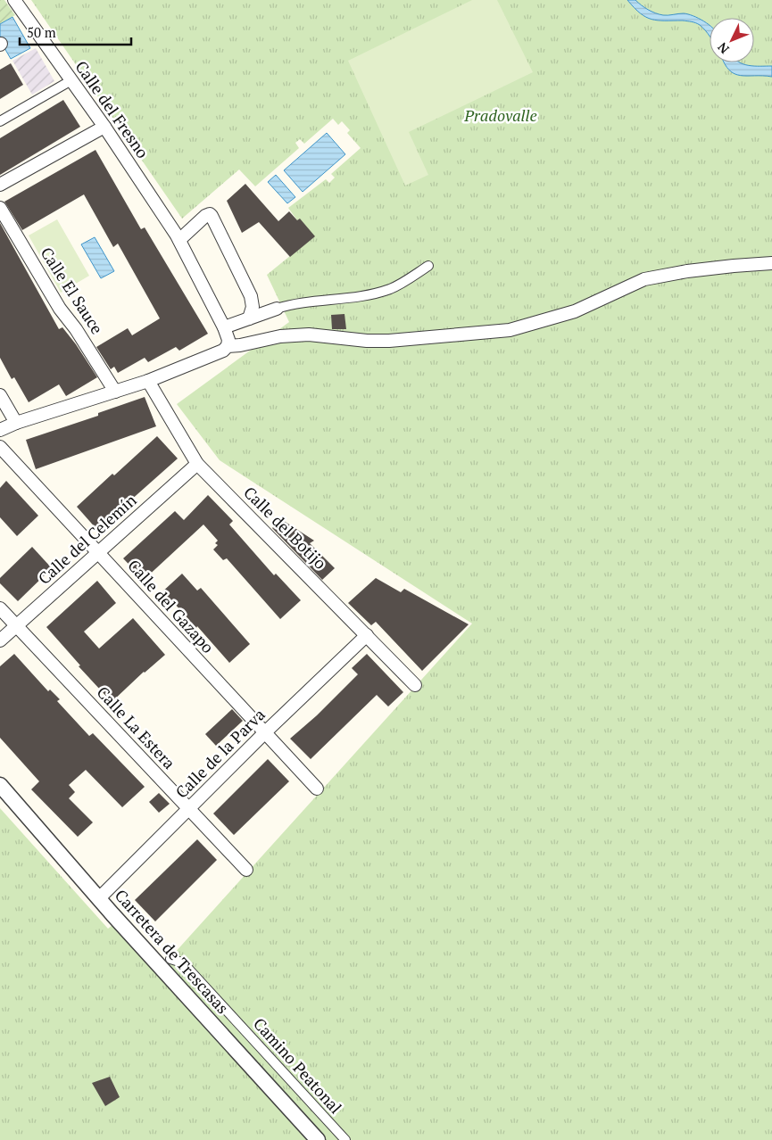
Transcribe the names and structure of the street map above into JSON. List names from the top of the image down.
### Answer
{
  "streets": {
    "street": [
      "Calle del Fresno",
      "Calle El Sauce",
      "Calle del Botijo",
      "Calle del Celemín",
      "Calle del Gazapo",
      "Calle La Estera",
      "Calle de la Parva",
      "Carretera de Trescasas",
      "Camino Peatonal"
    ]
  },
  "crossings": [
    ["Calle del Botijo", "Calle del Celemín"],
    ["Calle del Botijo", "Calle de la Parva"],
    ["Calle del Celemín", "Calle del Gazapo"],
    ["Calle del Celemín", "Calle La Estera"],
    ["Calle del Gazapo", "Calle de la Parva"],
    ["Calle La Estera", "Calle de la Parva"],
    ["Calle de la Parva", "Carretera de Trescasas"]
  ],
  "parks": ["Pradovalle"],
  "scale_bar": "50 m",
  "north": "bottom left"
}
